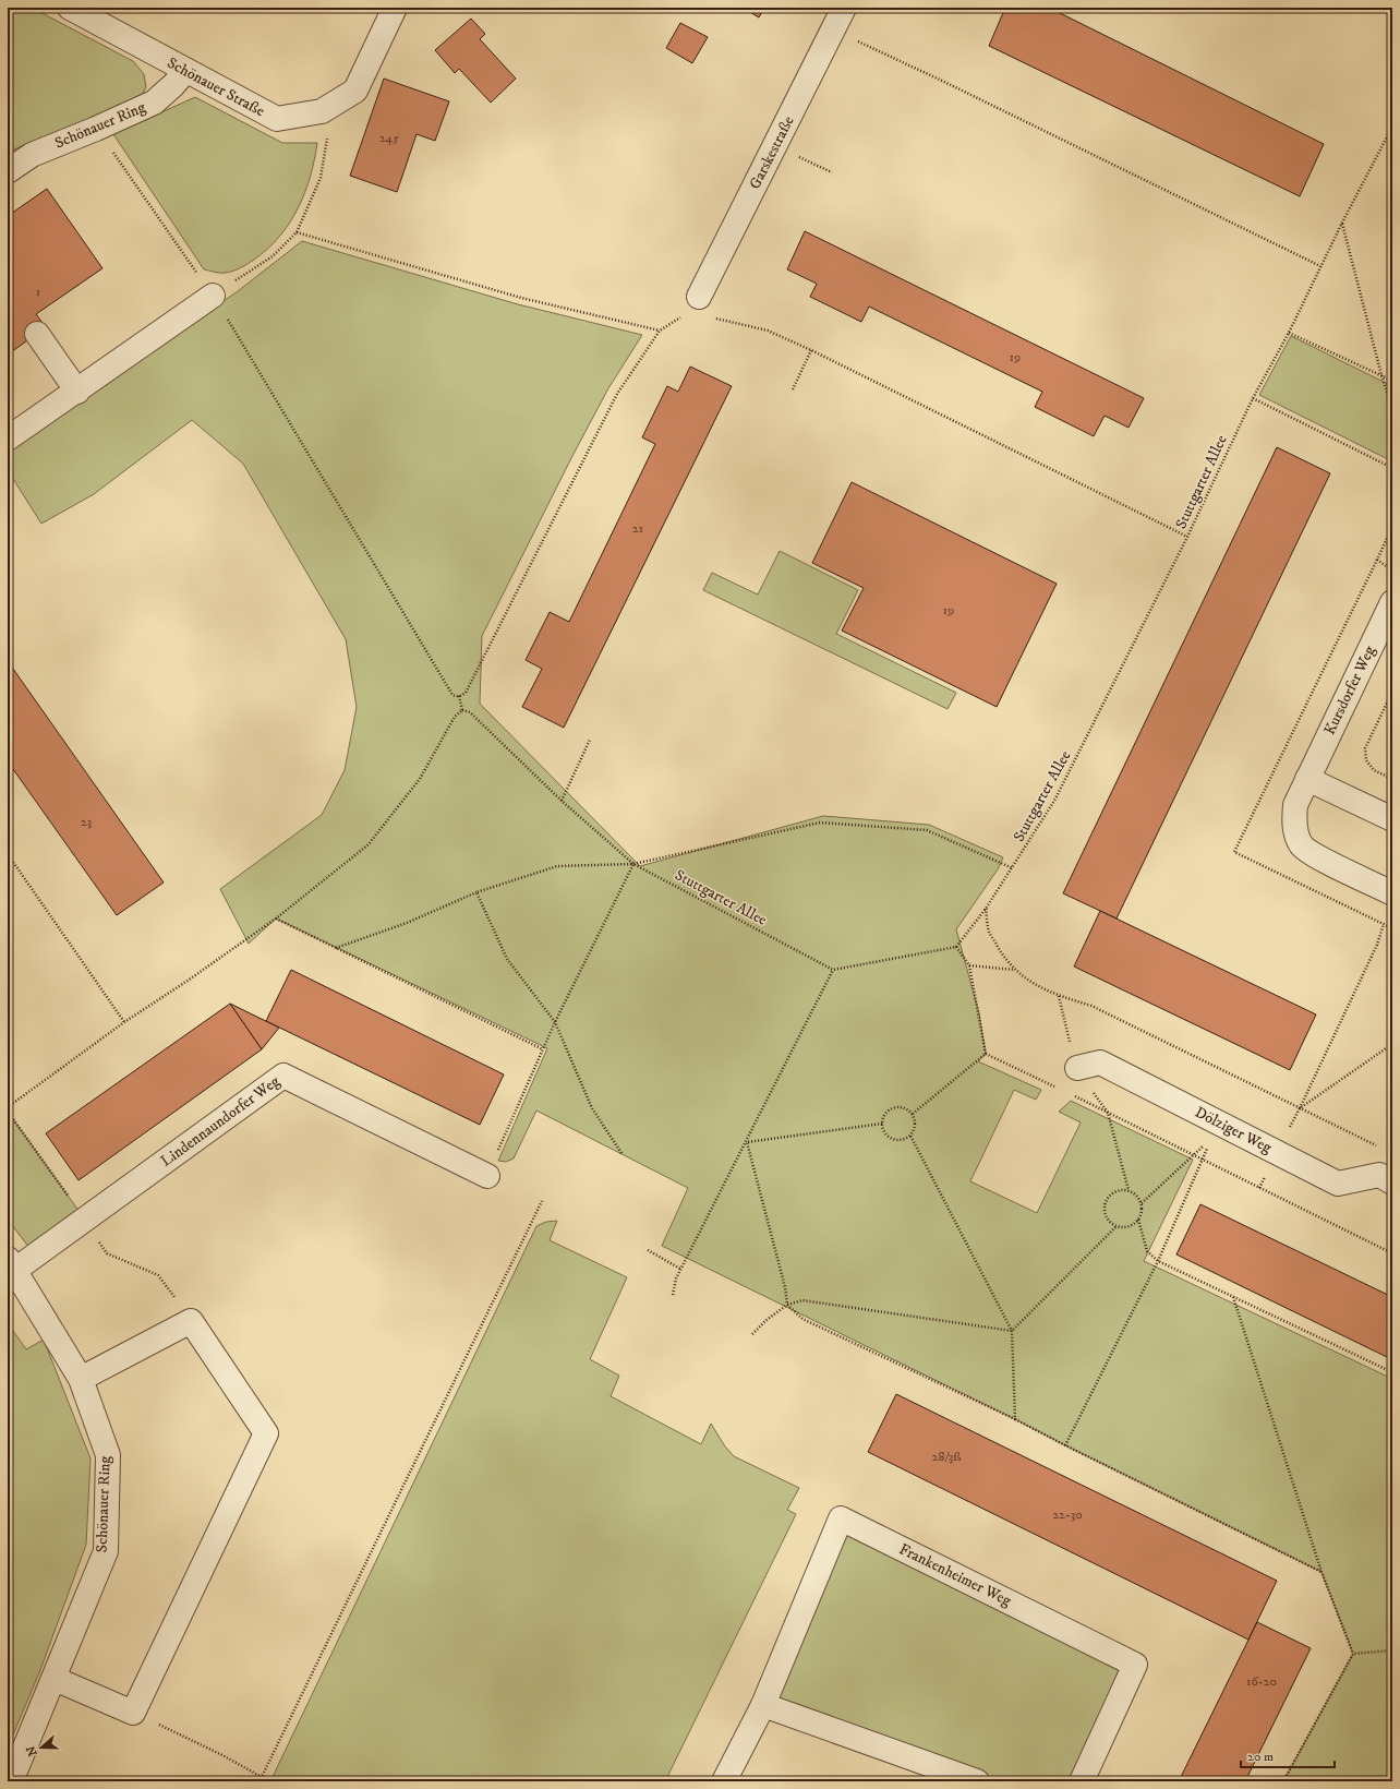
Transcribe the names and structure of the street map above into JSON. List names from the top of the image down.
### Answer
{
  "streets": {
    "street": [
      "Schönauer Straße",
      "Schönauer Ring",
      "Garskestraße",
      "Kursdorfer Weg",
      "Lindennaundorfer Weg",
      "Dölziger Weg",
      "Frankenheimer Weg"
    ],
    "path": ["Stuttgarter Allee"]
  },
  "crossings": [
    ["Schönauer Straße", "Schönauer Ring"],
    ["Schönauer Ring", "Lindennaundorfer Weg"]
  ],
  "house_numbers": [
    "245",
    "1",
    "19",
    "21",
    "19",
    "23",
    "28/3ß",
    "22-30",
    "16-20"
  ],
  "scale_bar": "20 m",
  "north": "left"
}
